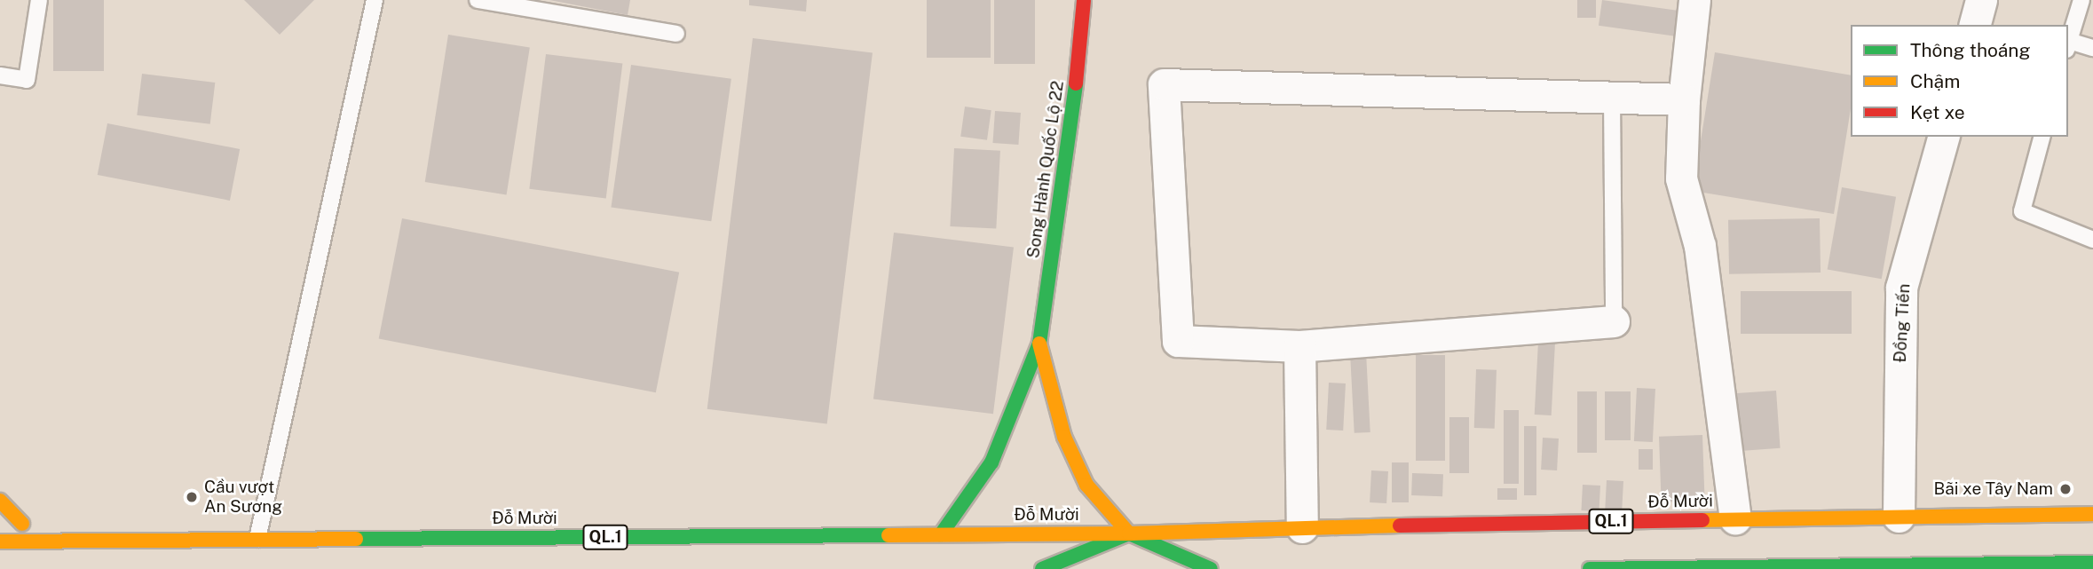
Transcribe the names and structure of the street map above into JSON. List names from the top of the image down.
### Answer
{
  "streets": {
    "main road": ["Song Hành Quốc Lộ 22", "Đỗ Mười", "QL.1"],
    "street": ["Đồng Tiến"]
  },
  "crossings": [
    ["Đồng Tiến", "Đỗ Mười"],
    ["Đỗ Mười", "QL.1"]
  ],
  "places": ["Bãi xe Tây Nam", "Cầu vượt An Sương"],
  "legend": ["Thông thoáng", "Chậm", "Kẹt xe"]
}
